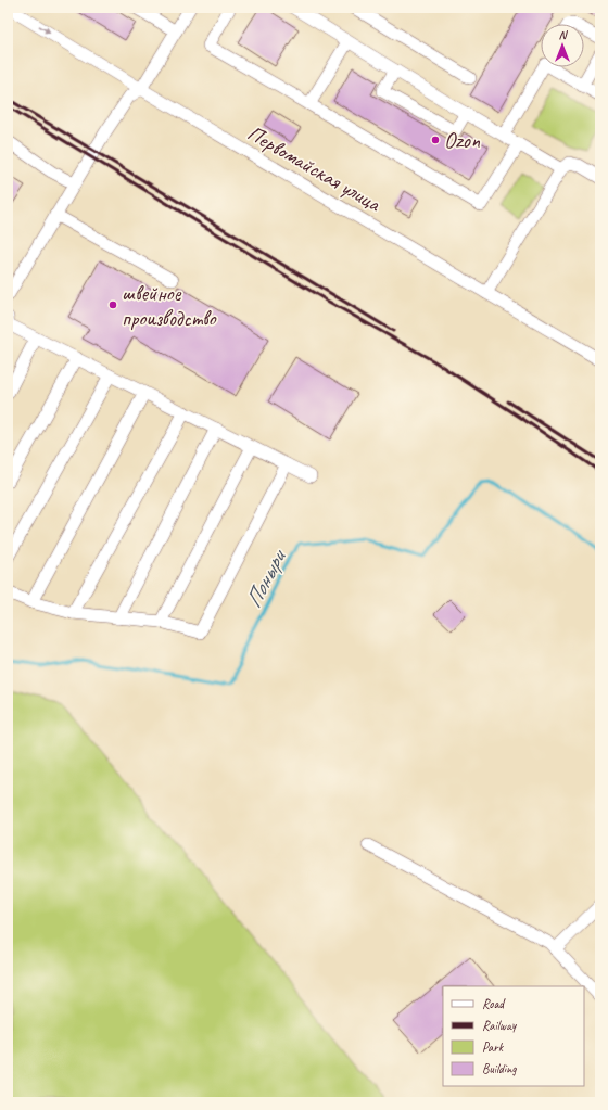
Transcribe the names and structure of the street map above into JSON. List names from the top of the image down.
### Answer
{
  "streets": {
    "street": ["Первомайская улица"]
  },
  "water": ["Поныри"],
  "places": ["Ozon", "швейное производство"],
  "legend": [
    "Road",
    "Railway",
    "Park",
    "Building"
  ],
  "north": "top"
}
